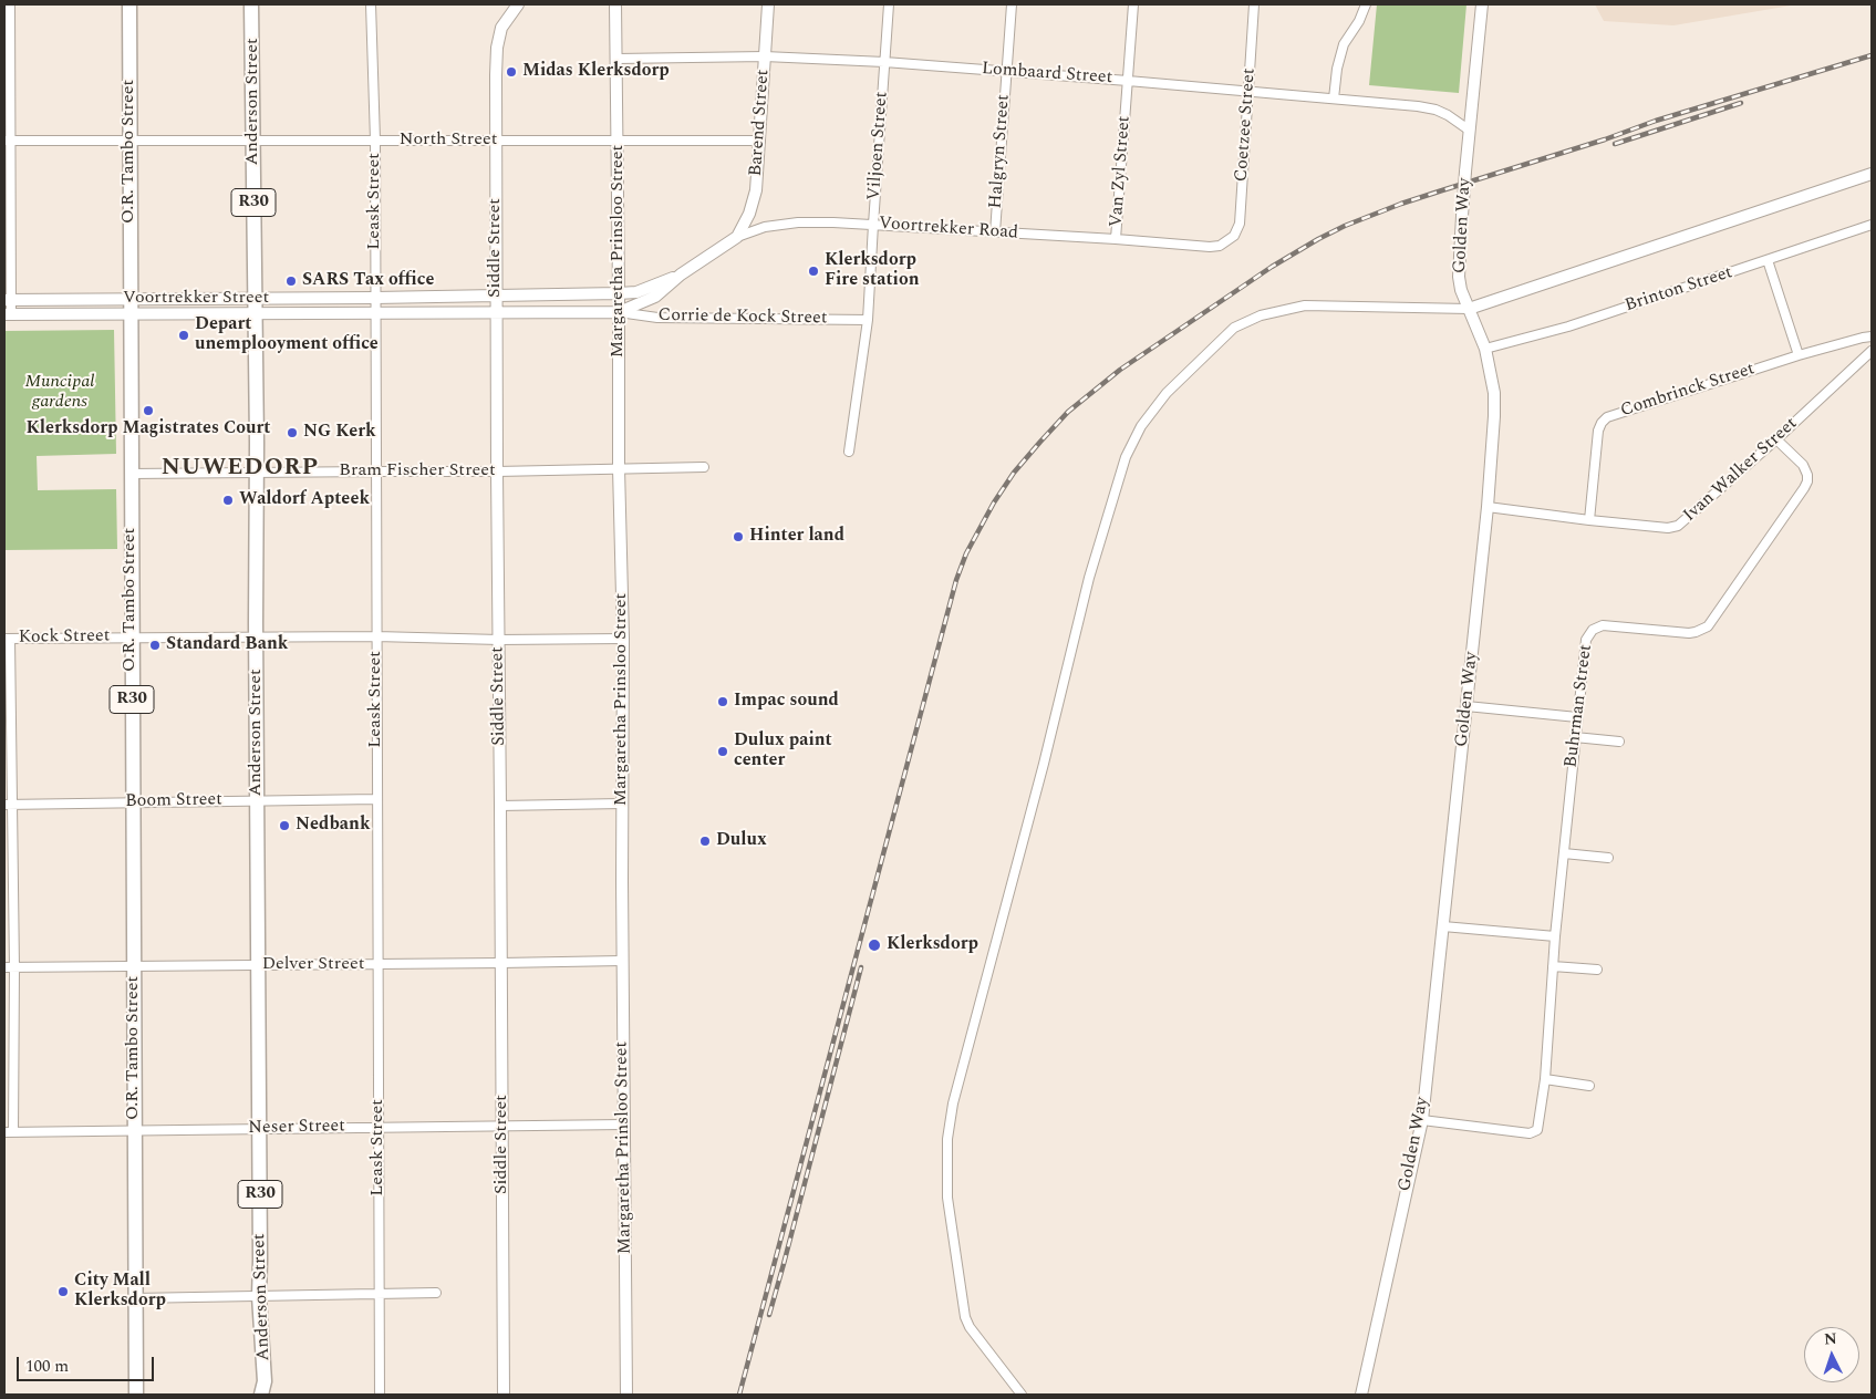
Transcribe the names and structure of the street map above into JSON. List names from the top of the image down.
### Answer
{
  "streets": {
    "main road": ["Anderson Street", "O.R. Tambo Street", "R30"],
    "street": [
      "Lombaard Street",
      "Barend Street",
      "Coetzee Street",
      "North Street",
      "Viljoen Street",
      "Halgryn Street",
      "Van Zyl Street",
      "Leask Street",
      "Golden Way",
      "Voortrekker Road",
      "Siddle Street",
      "Margaretha Prinsloo Street",
      "Brinton Street",
      "Voortrekker Street",
      "Corrie de Kock Street",
      "Combrinck Street",
      "Ivan Walker Street",
      "Bram Fischer Street",
      "Kock Street",
      "Buhrman Street",
      "Boom Street",
      "Delver Street",
      "Neser Street"
    ]
  },
  "crossings": [
    ["Lombaard Street", "Barend Street"],
    ["Lombaard Street", "Coetzee Street"],
    ["Lombaard Street", "Viljoen Street"],
    ["Lombaard Street", "Halgryn Street"],
    ["Lombaard Street", "Van Zyl Street"],
    ["Lombaard Street", "Golden Way"],
    ["Lombaard Street", "Margaretha Prinsloo Street"],
    ["Anderson Street", "North Street"],
    ["Anderson Street", "Voortrekker Street"],
    ["Anderson Street", "Bram Fischer Street"],
    ["Anderson Street", "Kock Street"],
    ["Anderson Street", "Boom Street"],
    ["Anderson Street", "Delver Street"],
    ["Anderson Street", "Neser Street"],
    ["Barend Street", "North Street"],
    ["Barend Street", "Voortrekker Road"],
    ["Coetzee Street", "Voortrekker Road"],
    ["North Street", "O.R. Tambo Street"],
    ["North Street", "Leask Street"],
    ["North Street", "Siddle Street"],
    ["North Street", "Margaretha Prinsloo Street"],
    ["Viljoen Street", "Voortrekker Road"],
    ["Viljoen Street", "Corrie de Kock Street"],
    ["O.R. Tambo Street", "Voortrekker Street"],
    ["O.R. Tambo Street", "Bram Fischer Street"],
    ["O.R. Tambo Street", "Kock Street"],
    ["O.R. Tambo Street", "Boom Street"],
    ["O.R. Tambo Street", "Delver Street"],
    ["O.R. Tambo Street", "Neser Street"],
    ["Halgryn Street", "Voortrekker Road"],
    ["Van Zyl Street", "Voortrekker Road"],
    ["Leask Street", "Voortrekker Street"],
    ["Leask Street", "Bram Fischer Street"],
    ["Leask Street", "Kock Street"],
    ["Leask Street", "Boom Street"],
    ["Leask Street", "Delver Street"],
    ["Leask Street", "Neser Street"],
    ["Golden Way", "Brinton Street"],
    ["Golden Way", "Ivan Walker Street"],
    ["Golden Way", "Buhrman Street"],
    ["Voortrekker Road", "Margaretha Prinsloo Street"],
    ["Voortrekker Road", "Voortrekker Street"],
    ["Voortrekker Road", "Corrie de Kock Street"],
    ["Siddle Street", "Voortrekker Street"],
    ["Siddle Street", "Bram Fischer Street"],
    ["Siddle Street", "Kock Street"],
    ["Siddle Street", "Delver Street"],
    ["Siddle Street", "Neser Street"],
    ["Margaretha Prinsloo Street", "Voortrekker Street"],
    ["Margaretha Prinsloo Street", "Corrie de Kock Street"],
    ["Margaretha Prinsloo Street", "Bram Fischer Street"],
    ["Margaretha Prinsloo Street", "Kock Street"],
    ["Margaretha Prinsloo Street", "Delver Street"],
    ["Margaretha Prinsloo Street", "Neser Street"],
    ["Voortrekker Street", "Corrie de Kock Street"],
    ["Combrinck Street", "Ivan Walker Street"],
    ["Ivan Walker Street", "Buhrman Street"]
  ],
  "districts": ["NUWEDORP"],
  "parks": ["Muncipal gardens"],
  "places": [
    "Midas Klerksdorp",
    "Klerksdorp Fire station",
    "SARS Tax office",
    "Depart unemplooyment office",
    "Klerksdorp Magistrates Court",
    "NG Kerk",
    "Waldorf Apteek",
    "Hinter land",
    "Standard Bank",
    "Impac sound",
    "Dulux paint center",
    "Nedbank",
    "Dulux",
    "Klerksdorp",
    "City Mall Klerksdorp"
  ],
  "scale_bar": "100 m",
  "north": "top"
}
